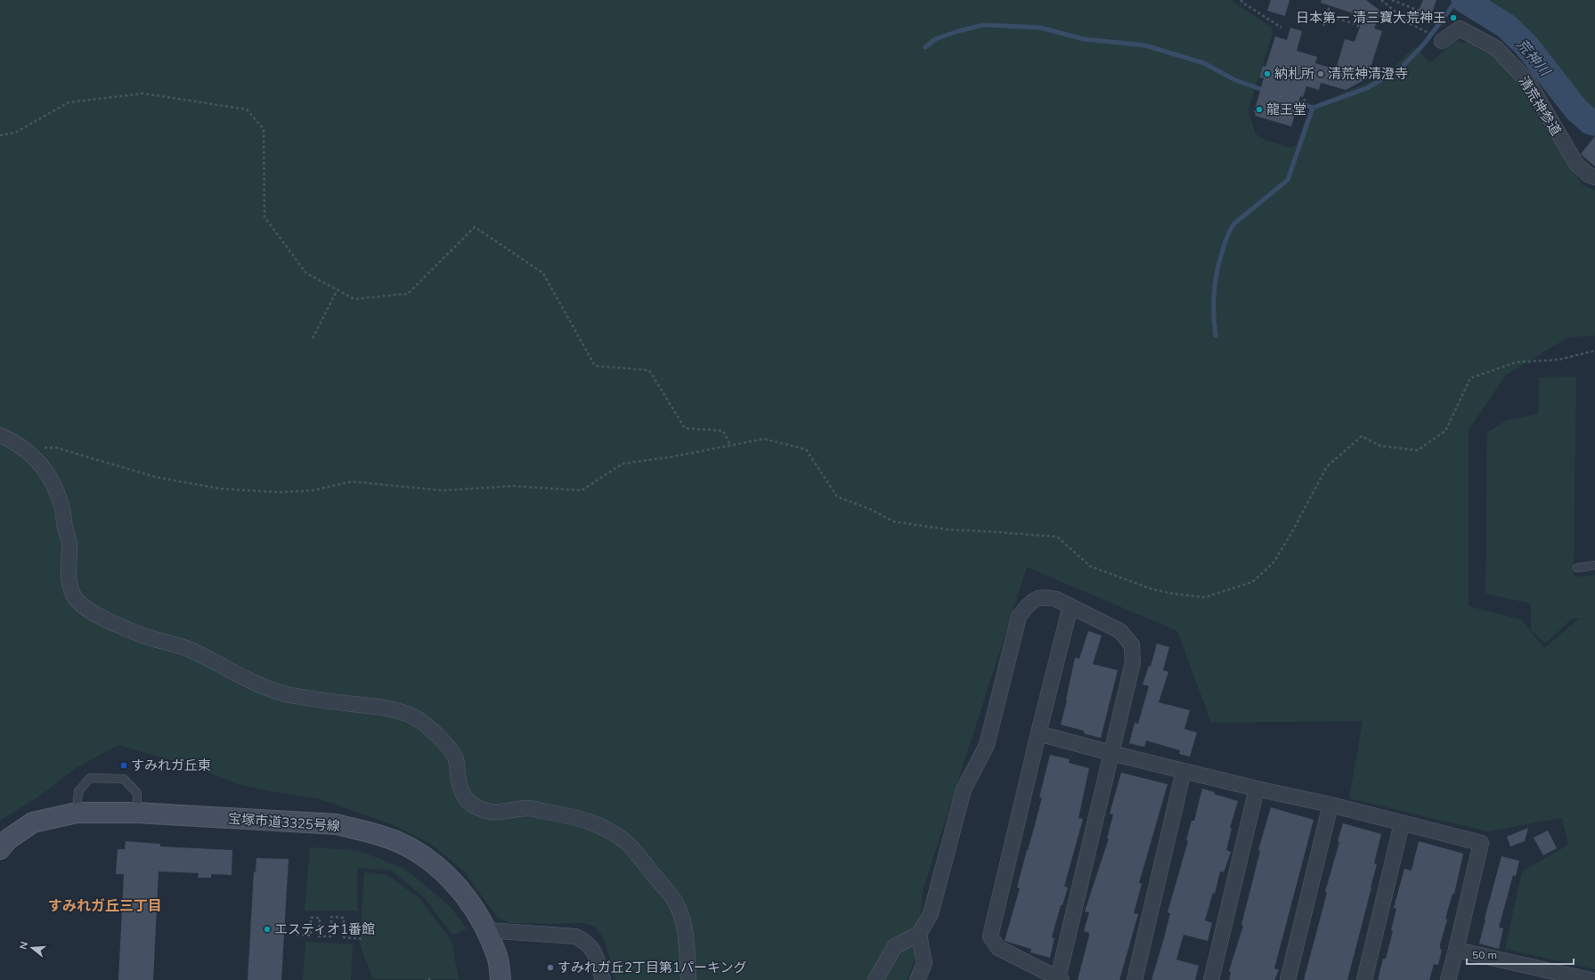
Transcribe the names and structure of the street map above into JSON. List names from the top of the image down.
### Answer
{
  "streets": {
    "street": ["清荒神参道", "宝塚市道3325号線"]
  },
  "districts": ["すみれガ丘三丁目"],
  "water": ["荒神川"],
  "places": {
    "other": [
      "日本第一 清三寶大荒神王",
      "納札所",
      "清荒神清澄寺",
      "龍王堂",
      "エスティオ1番館",
      "すみれガ丘2丁目第1パーキング"
    ],
    "transit": ["すみれガ丘東"]
  },
  "scale_bar": "50 m",
  "north": "left"
}
